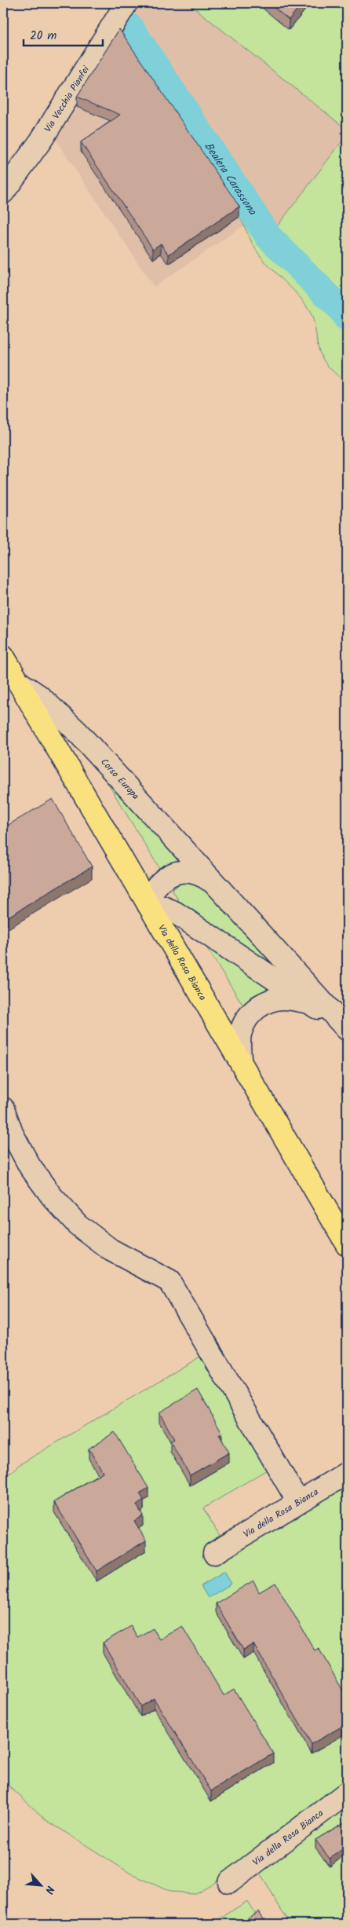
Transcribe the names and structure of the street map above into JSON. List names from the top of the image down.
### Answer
{
  "streets": {
    "main road": ["Via della Rosa Bianca"],
    "street": ["Via Vecchia Pianfei", "Corso Europa"]
  },
  "crossings": [
    ["Corso Europa", "Via della Rosa Bianca"]
  ],
  "water": ["Bealera Carassona"],
  "scale_bar": "20 m",
  "north": "bottom right"
}
